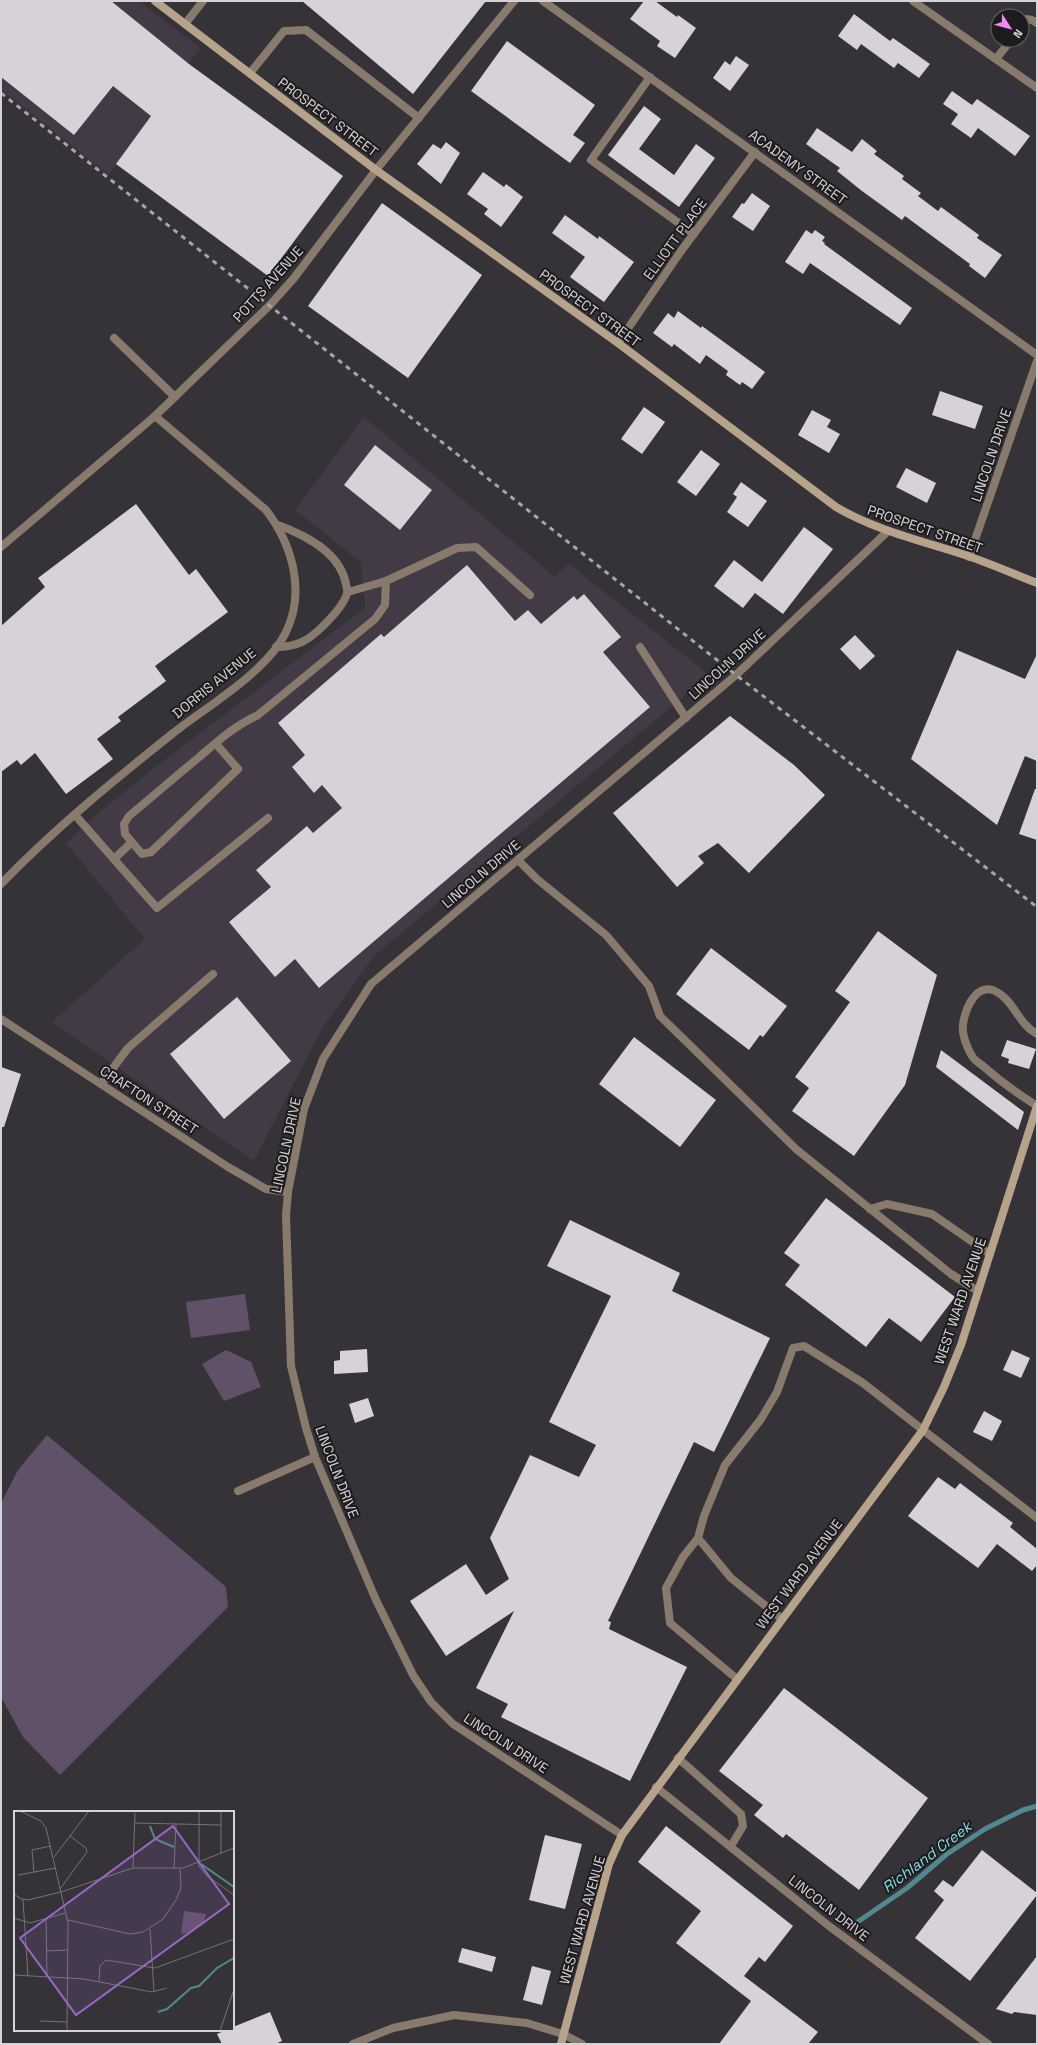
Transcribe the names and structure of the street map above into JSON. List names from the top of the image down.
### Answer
{
  "streets": {
    "street": [
      "PROSPECT STREET",
      "ACADEMY STREET",
      "ELLIOTT PLACE",
      "POTTS AVENUE",
      "LINCOLN DRIVE",
      "DORRIS AVENUE",
      "CRAFTON STREET",
      "WEST WARD AVENUE"
    ]
  },
  "crossings": [
    ["PROSPECT STREET", "ELLIOTT PLACE"],
    ["PROSPECT STREET", "POTTS AVENUE"],
    ["PROSPECT STREET", "LINCOLN DRIVE"],
    ["ACADEMY STREET", "ELLIOTT PLACE"],
    ["POTTS AVENUE", "DORRIS AVENUE"],
    ["LINCOLN DRIVE", "CRAFTON STREET"],
    ["LINCOLN DRIVE", "WEST WARD AVENUE"]
  ],
  "water": ["Richland Creek"],
  "north": "bottom right"
}
